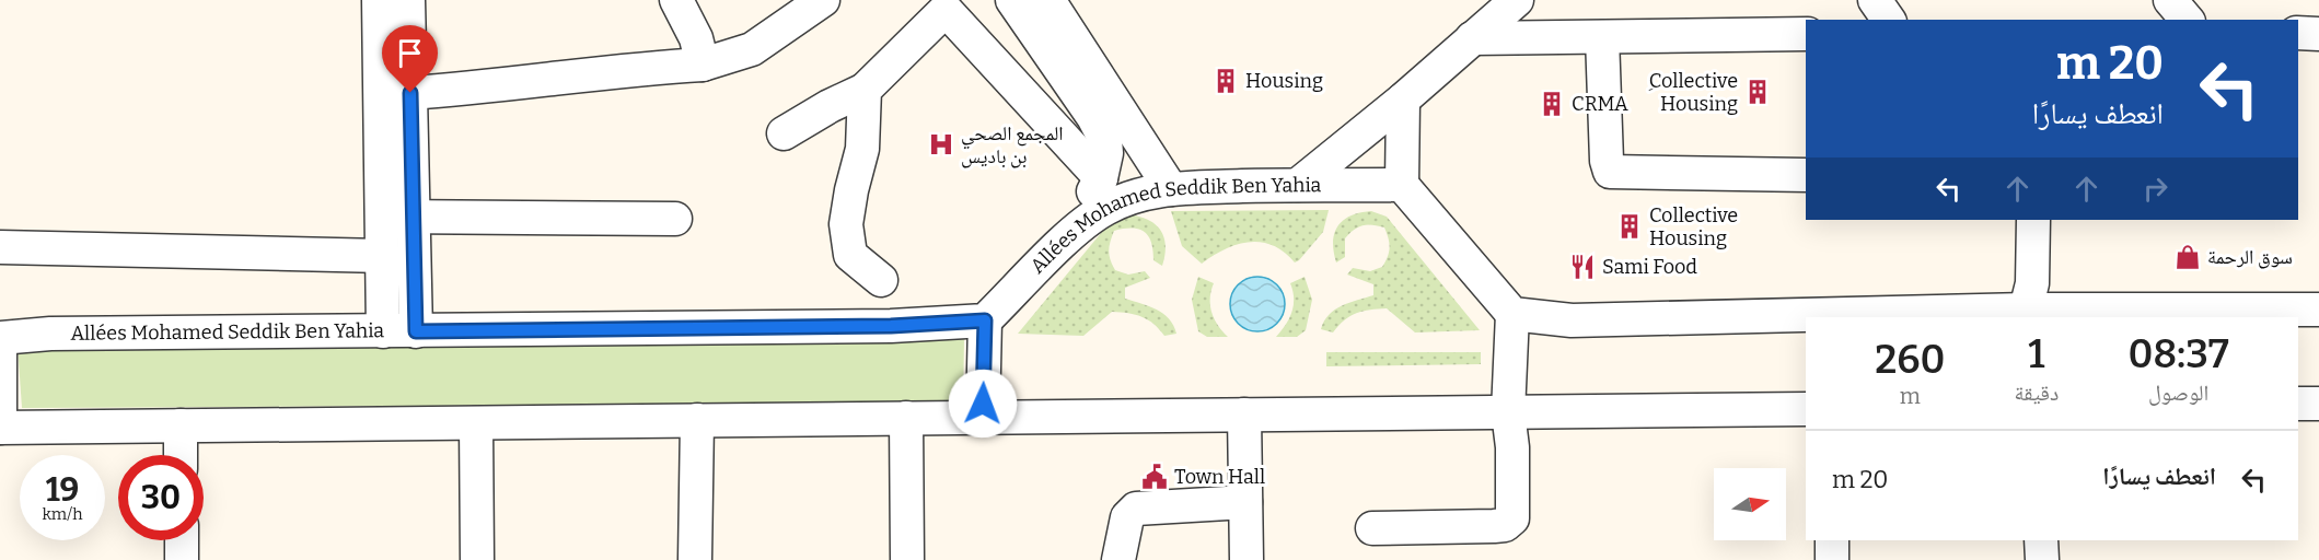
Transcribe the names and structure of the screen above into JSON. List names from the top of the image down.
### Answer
{
  "streets": {
    "street": ["Allées Mohamed Seddik Ben Yahia"]
  },
  "places": {
    "building": [
      "Housing",
      "ِCollective Housing",
      "CRMA",
      "Collective Housing"
    ],
    "hospital": ["المجمع الصحي بن باديس"],
    "shop": ["سوق الرحمة"],
    "restaurant": ["Sami Food"],
    "public building": ["Town Hall"]
  },
  "north": "right",
  "page": {
    "turn": ["20 m", "انعطف يسارًا"],
    "eta": [
      "08:37",
      "الوصول",
      "1",
      "دقيقة",
      "260",
      "m"
    ],
    "list": [
      {
        "name": "انعطف يسارًا",
        "value": "20 m"
      }
    ],
    "speed": "19 km/h",
    "limit": "30"
  }
}
